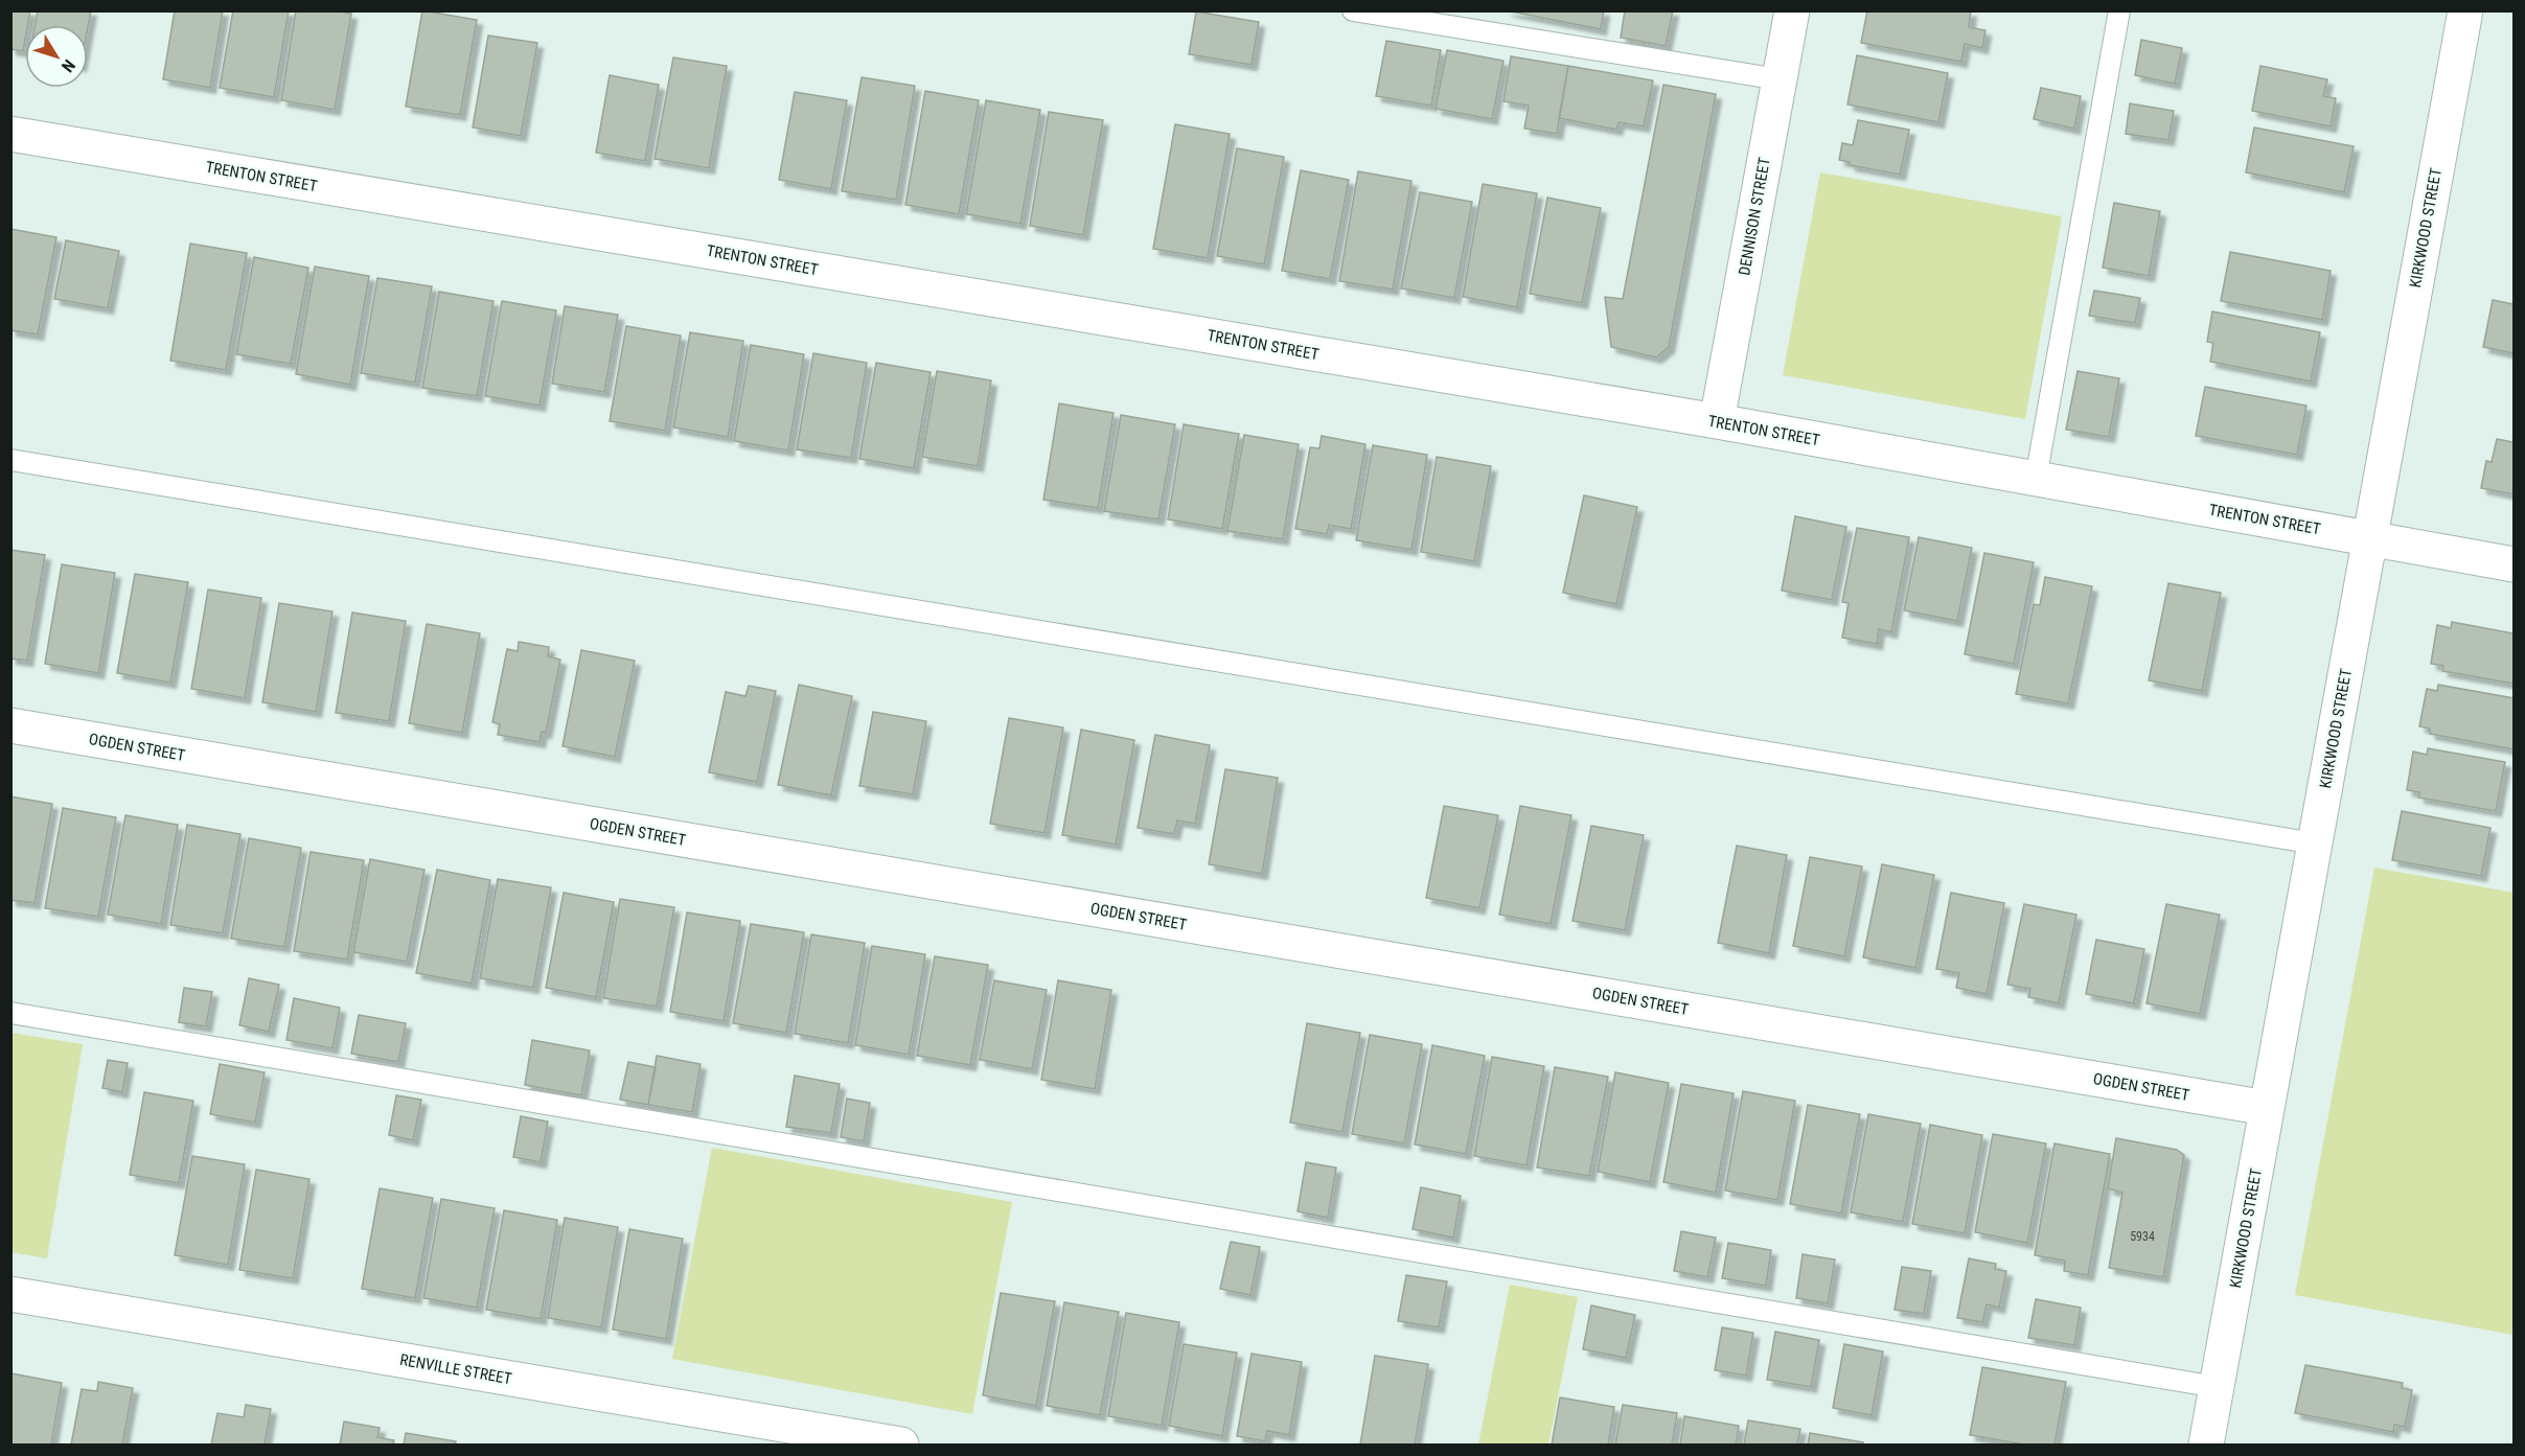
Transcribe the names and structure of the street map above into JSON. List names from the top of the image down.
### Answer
{
  "streets": {
    "street": [
      "TRENTON STREET",
      "DENNISON STREET",
      "KIRKWOOD STREET",
      "OGDEN STREET",
      "RENVILLE STREET"
    ]
  },
  "crossings": [
    ["TRENTON STREET", "DENNISON STREET"],
    ["TRENTON STREET", "KIRKWOOD STREET"],
    ["KIRKWOOD STREET", "OGDEN STREET"]
  ],
  "house_numbers": ["5934"],
  "north": "bottom right"
}
